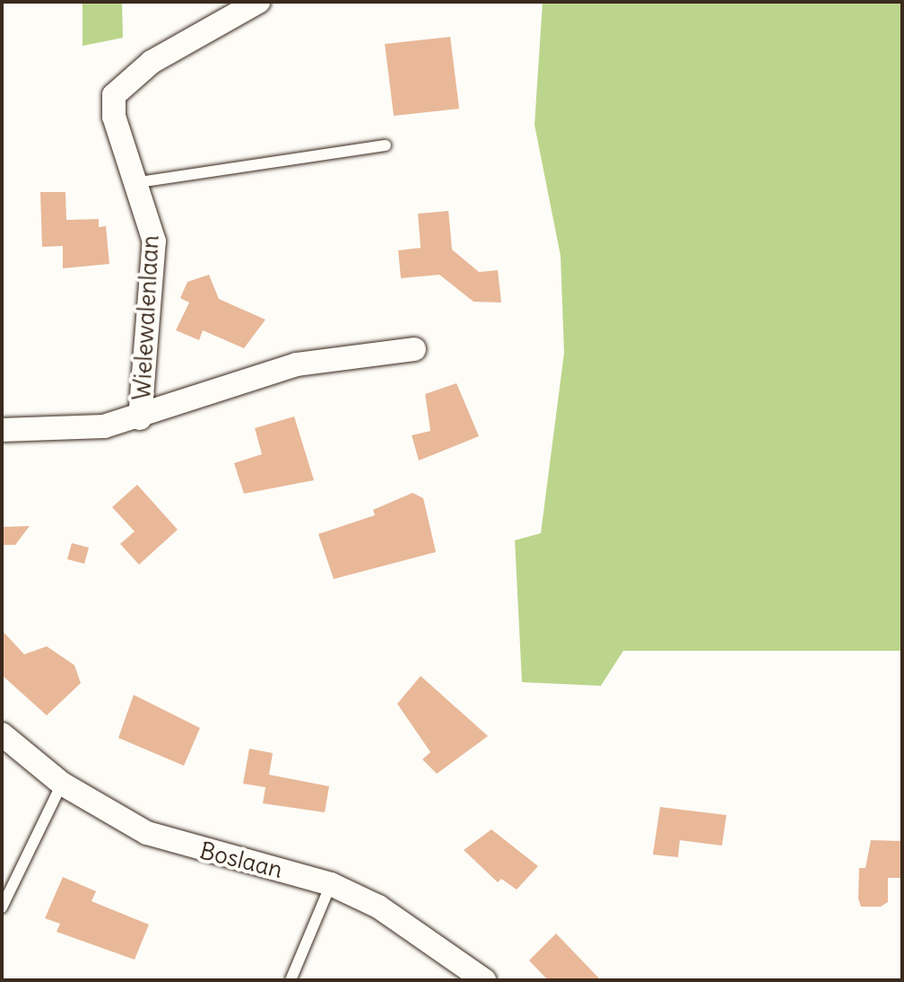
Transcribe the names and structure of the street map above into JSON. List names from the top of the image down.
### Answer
{
  "streets": {
    "street": ["Wielewalenlaan", "Boslaan"]
  }
}
